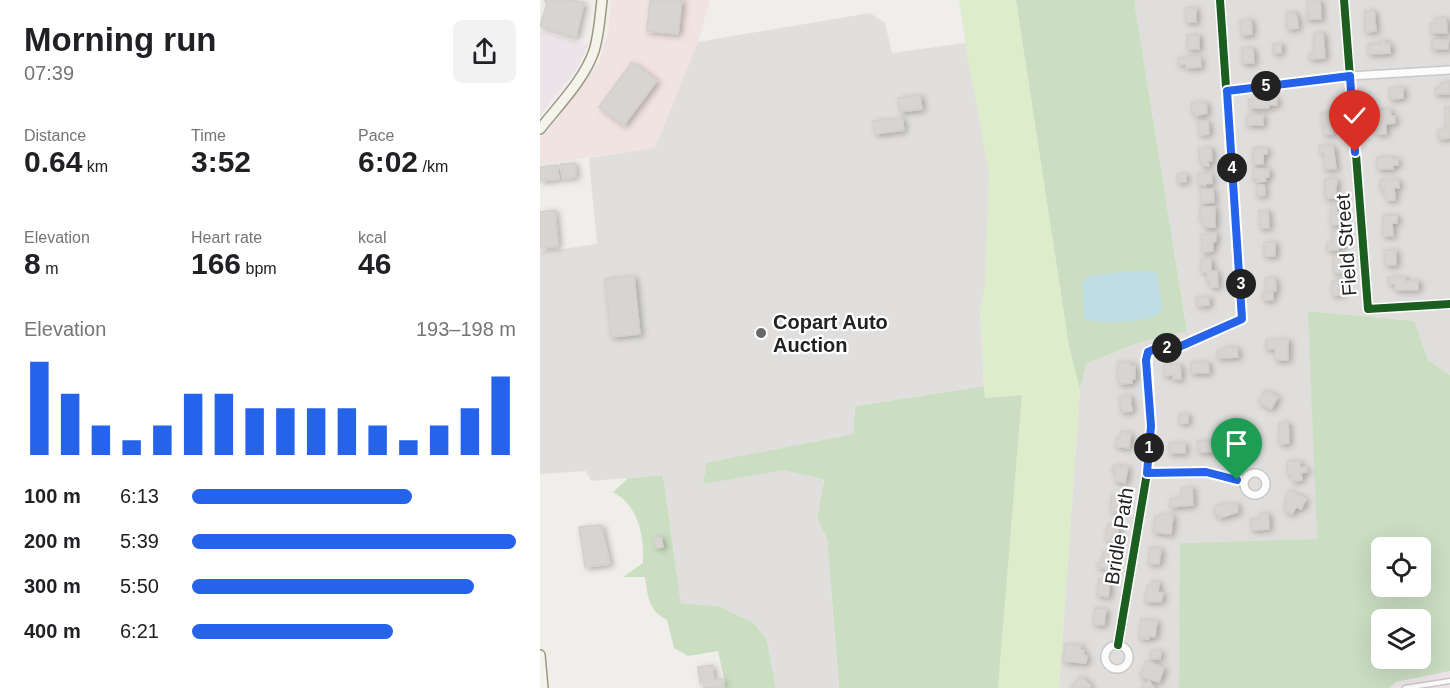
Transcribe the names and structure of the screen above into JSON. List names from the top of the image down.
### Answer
{
  "streets": {
    "street": ["Field Street", "Bridle Path"]
  },
  "places": ["Copart Auto Auction"],
  "page": {
    "heading": ["Morning run", "07:39"],
    "pins": [
      "5",
      "4",
      "3",
      "2",
      "1"
    ],
    "stats": [
      ["Distance", "0.64 km"],
      ["Time", "3:52"],
      ["Pace", "6:02 /km"],
      ["Elevation", "8 m"],
      ["Heart rate", "166 bpm"],
      ["kcal", "46"]
    ],
    "chart": ["Elevation", "193–198 m"],
    "list": [
      {
        "name": "100 m",
        "note": "6:13"
      },
      {
        "name": "200 m",
        "note": "5:39"
      },
      {
        "name": "300 m",
        "note": "5:50"
      },
      {
        "name": "400 m",
        "note": "6:21"
      }
    ]
  }
}
